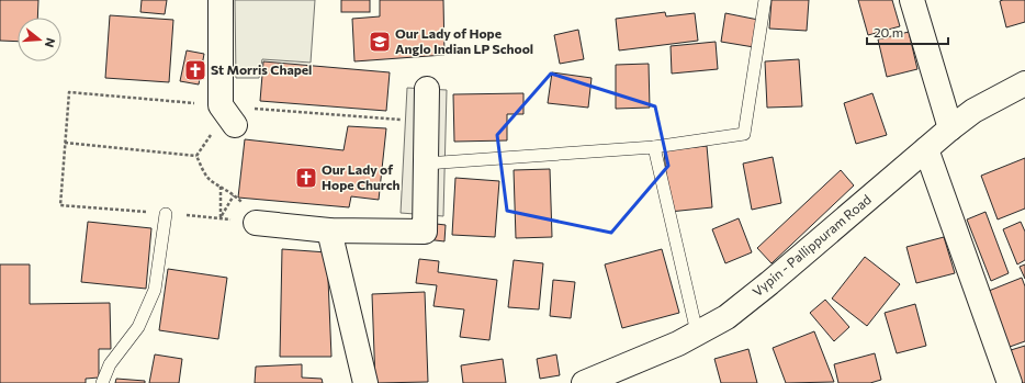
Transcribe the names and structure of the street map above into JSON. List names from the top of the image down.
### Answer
{
  "streets": {
    "street": ["Vypin - Pallippuram Road"]
  },
  "places": {
    "school or university": ["Our Lady of Hope Anglo Indian LP School"],
    "church": ["St Morris Chapel", "Our Lady of Hope Church"]
  },
  "scale_bar": "20 m",
  "north": "right"
}
